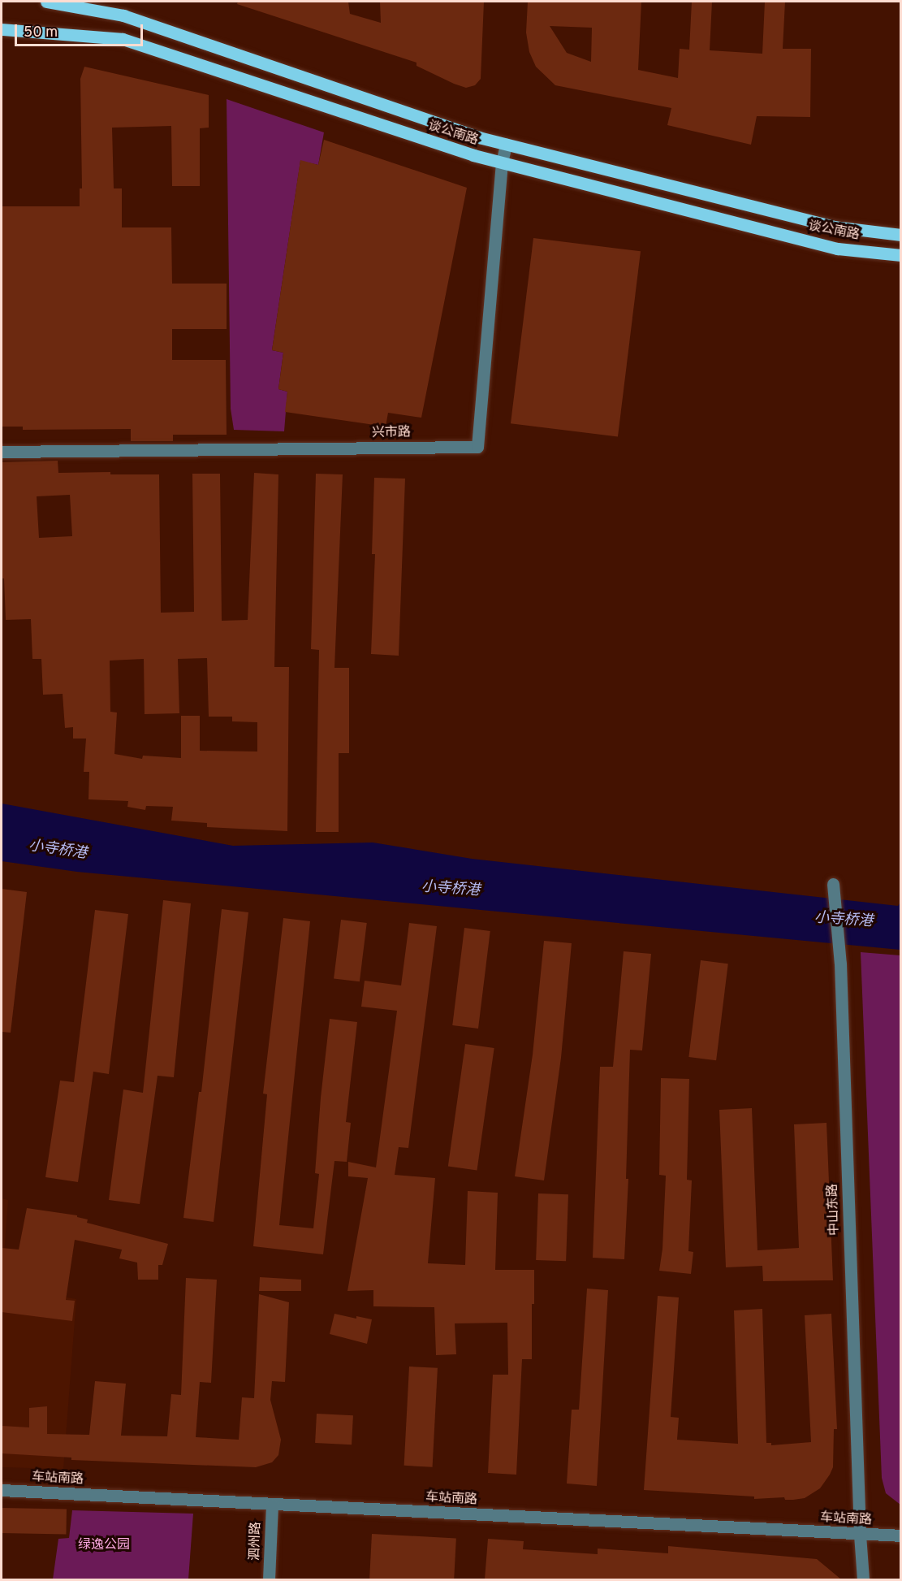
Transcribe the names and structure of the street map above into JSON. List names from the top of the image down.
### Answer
{
  "streets": {
    "main road": ["谈公南路"],
    "street": [
      "兴市路",
      "中山东路",
      "车站南路",
      "泗州路"
    ]
  },
  "crossings": [
    ["谈公南路", "兴市路"],
    ["中山东路", "车站南路"],
    ["车站南路", "泗州路"]
  ],
  "water": ["小寺桥港"],
  "parks": ["绿逸公园"],
  "scale_bar": "50 m"
}
